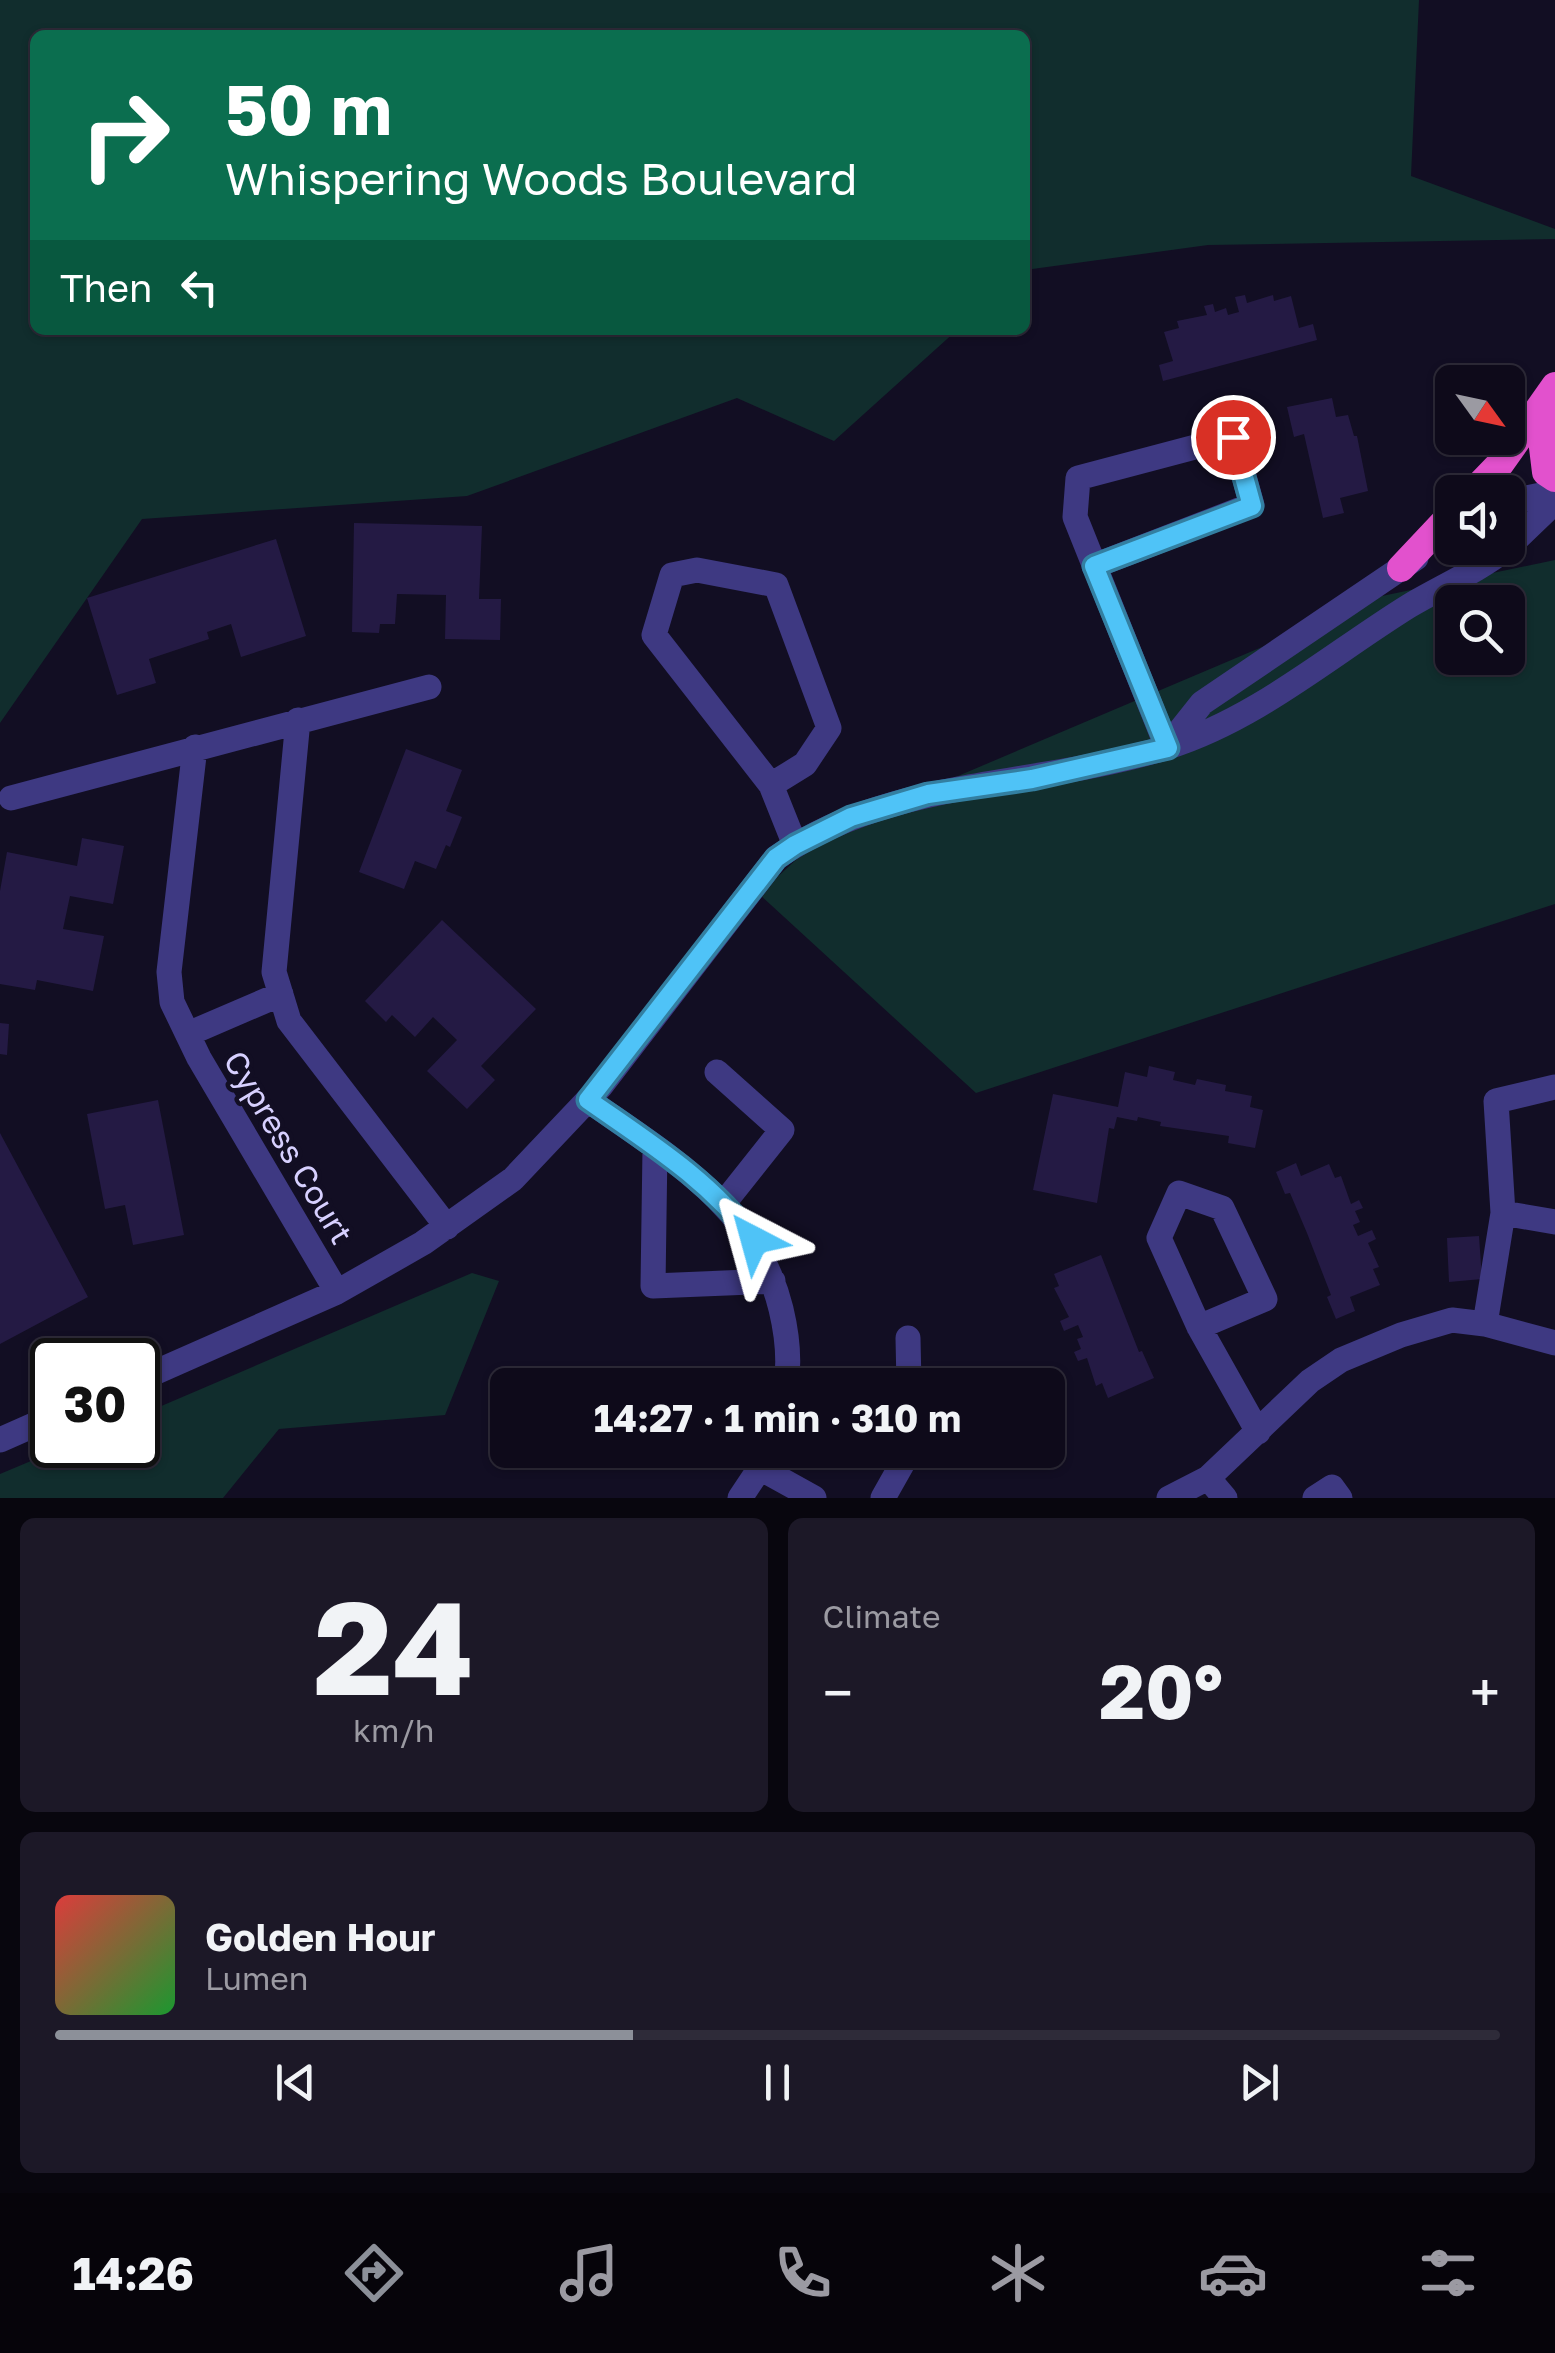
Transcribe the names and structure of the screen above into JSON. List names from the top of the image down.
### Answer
{
  "streets": {
    "street": ["Cypress Court"]
  },
  "north": "bottom right",
  "page": {
    "turn": ["50 m", "Whispering Woods Boulevard"],
    "then": "Then",
    "limit": "30",
    "trip": "14:27 · 1 min · 310 m",
    "tile": [
      ["24", "km/h"],
      "Climate"
    ],
    "heat": ["−", "20°", "+"],
    "song": ["Golden Hour", "Lumen"],
    "tabs": "14:26"
  }
}
